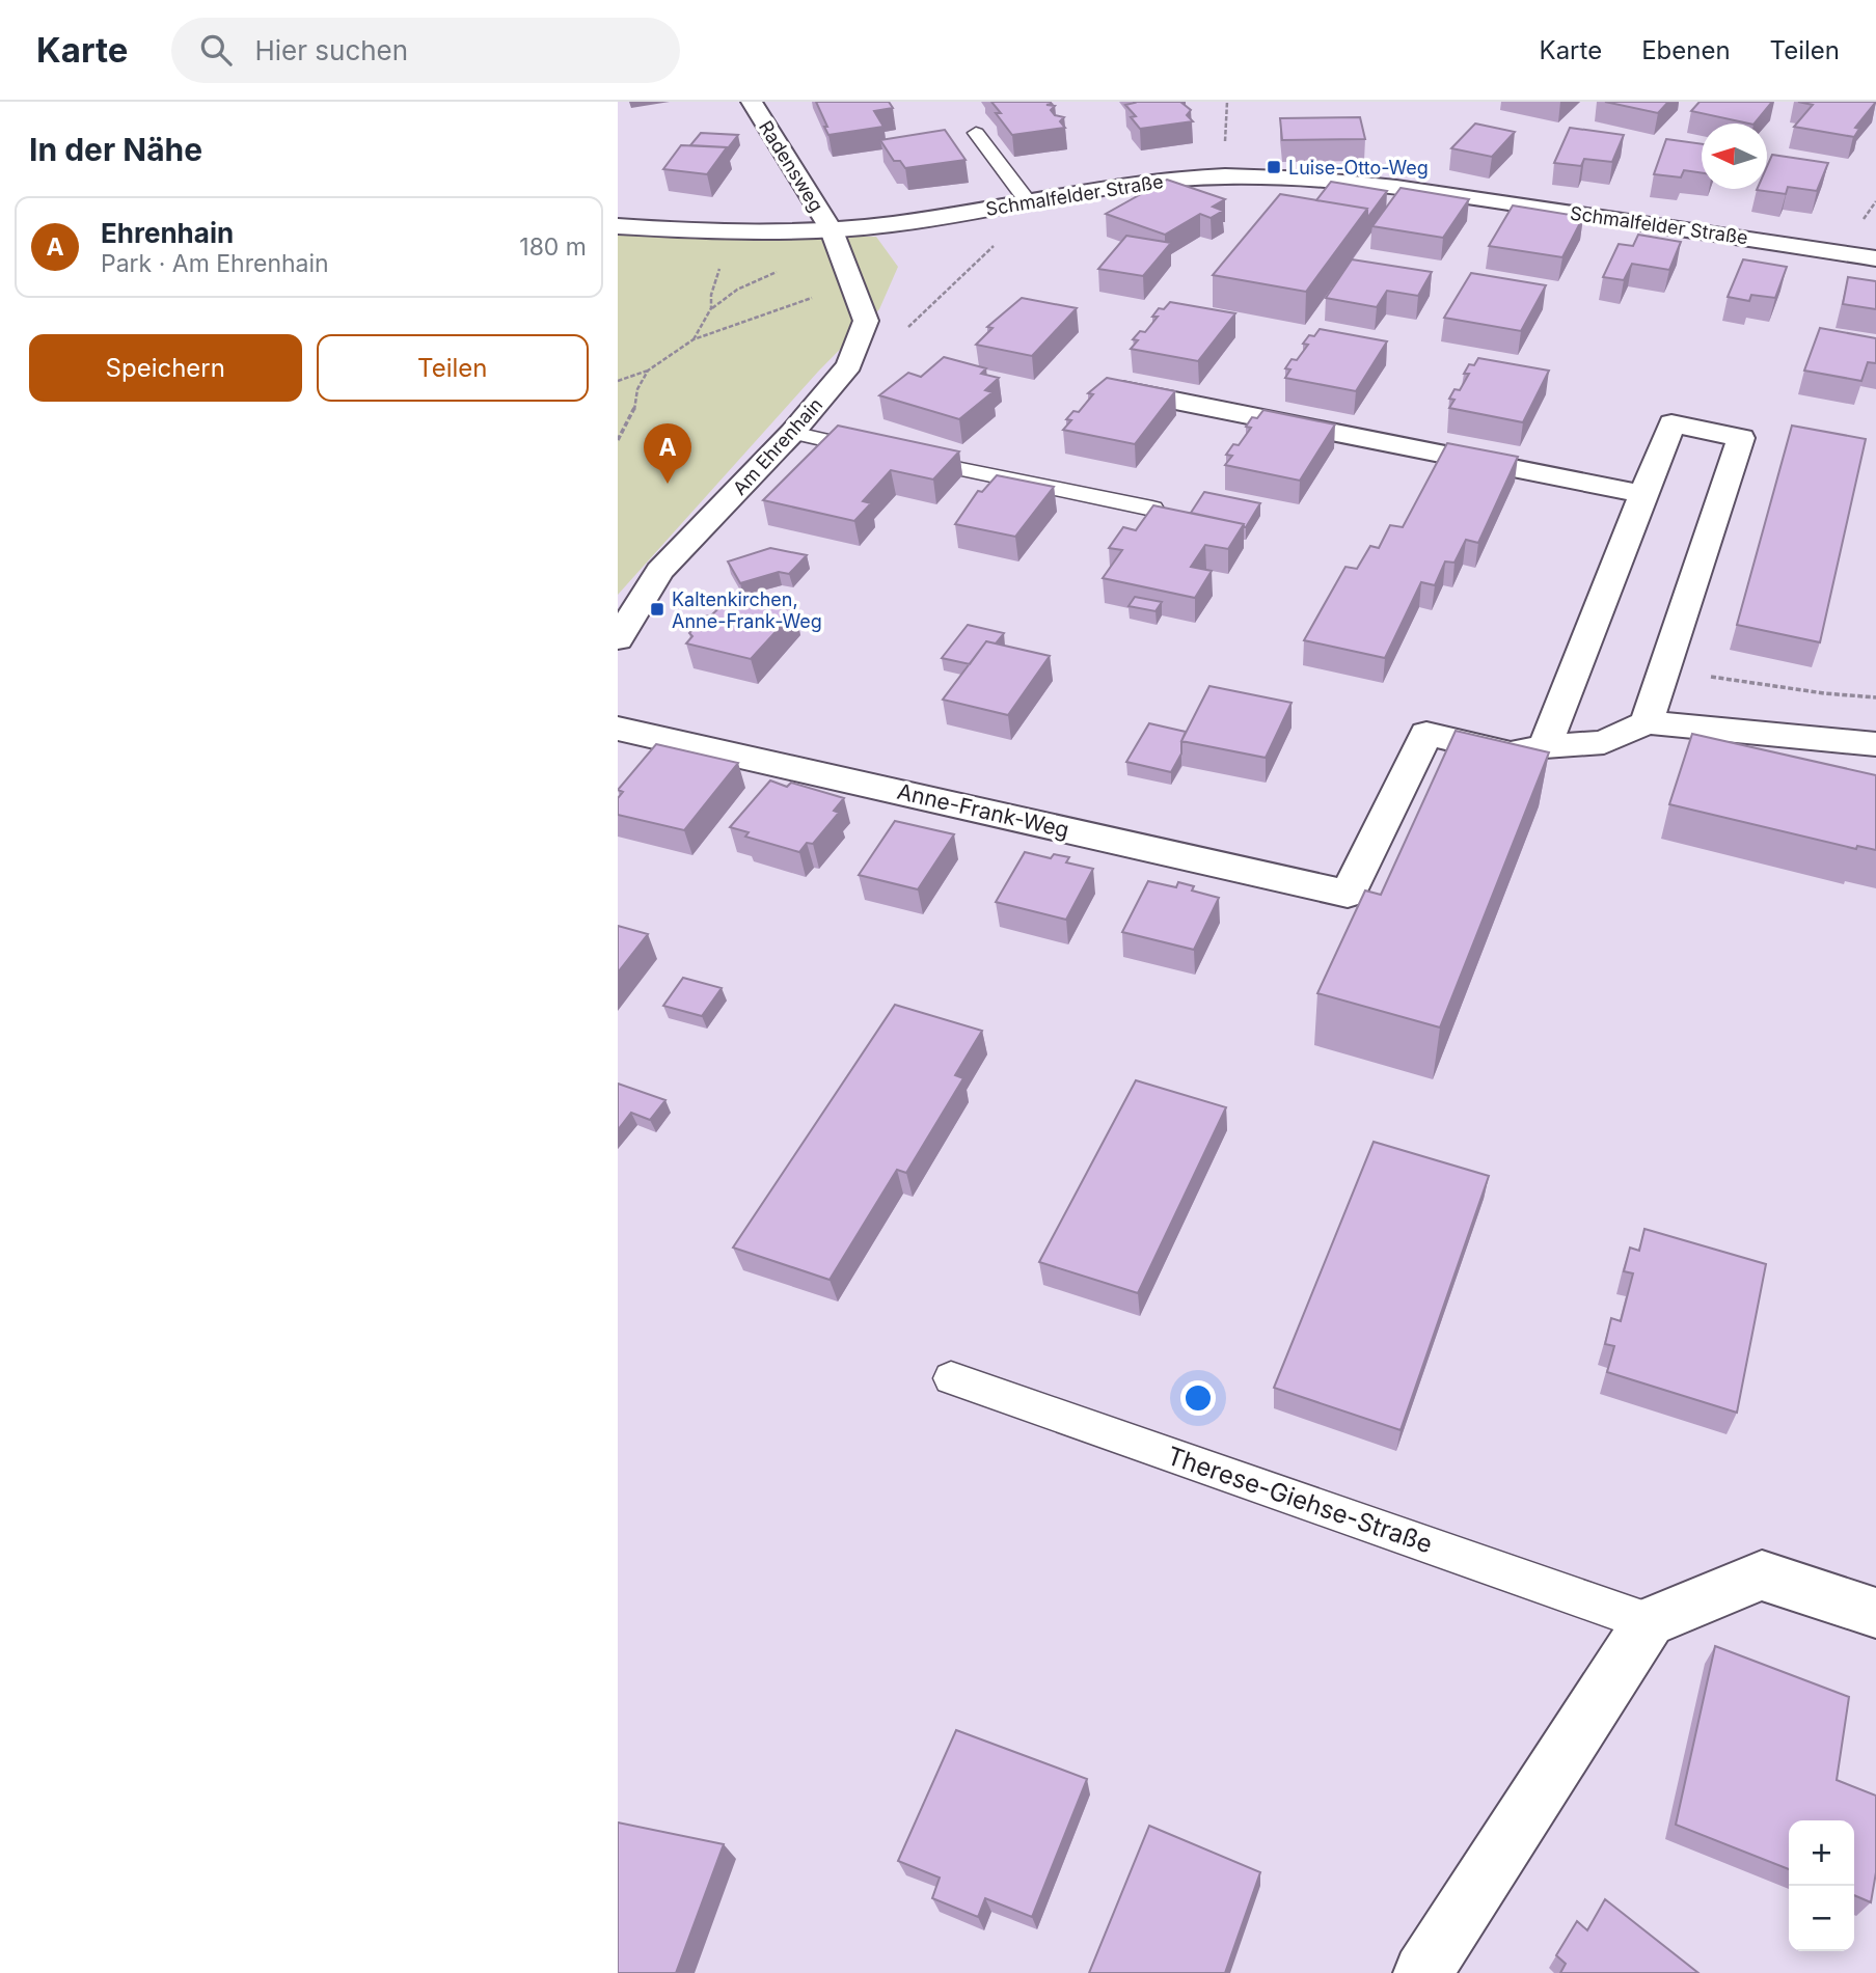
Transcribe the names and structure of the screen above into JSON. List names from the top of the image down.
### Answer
{
  "streets": {
    "street": [
      "Radensweg",
      "Schmalfelder Straße",
      "Am Ehrenhain",
      "Anne-Frank-Weg"
    ],
    "lane": ["Therese-Giehse-Straße"]
  },
  "crossings": [
    ["Radensweg", "Schmalfelder Straße"],
    ["Radensweg", "Am Ehrenhain"],
    ["Schmalfelder Straße", "Am Ehrenhain"]
  ],
  "places": {
    "transit": ["Luise-Otto-Weg", "Kaltenkirchen, Anne-Frank-Weg"]
  },
  "north": "left",
  "page": {
    "header": "Karte",
    "search": "Hier suchen",
    "nav": ["Karte", "Ebenen", "Teilen"],
    "heading": "In der Nähe",
    "list": [
      {
        "mark": "A",
        "name": "Ehrenhain",
        "note": "Park · Am Ehrenhain",
        "value": "180 m"
      }
    ],
    "buttons": ["Speichern", "Teilen"],
    "pins": "A",
    "map_buttons": ["+", "−"]
  }
}
